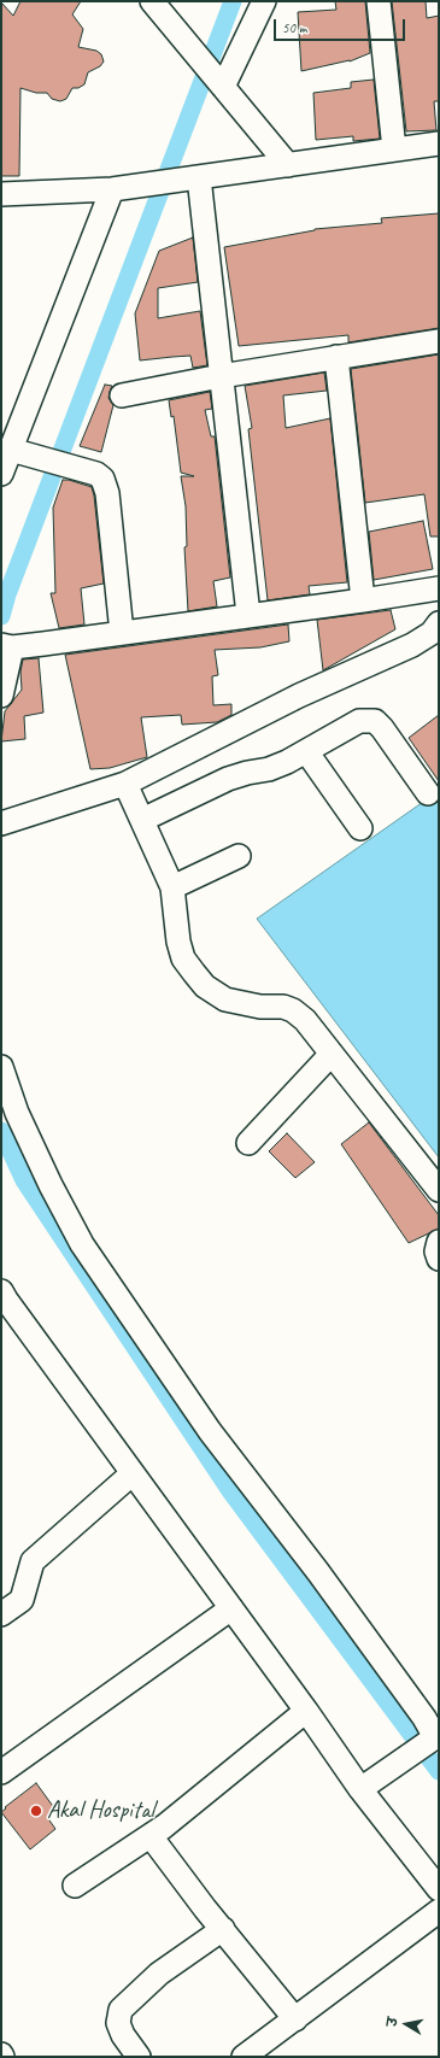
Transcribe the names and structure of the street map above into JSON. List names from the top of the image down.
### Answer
{
  "places": ["Akal Hospital"],
  "scale_bar": "50 m",
  "north": "left"
}
